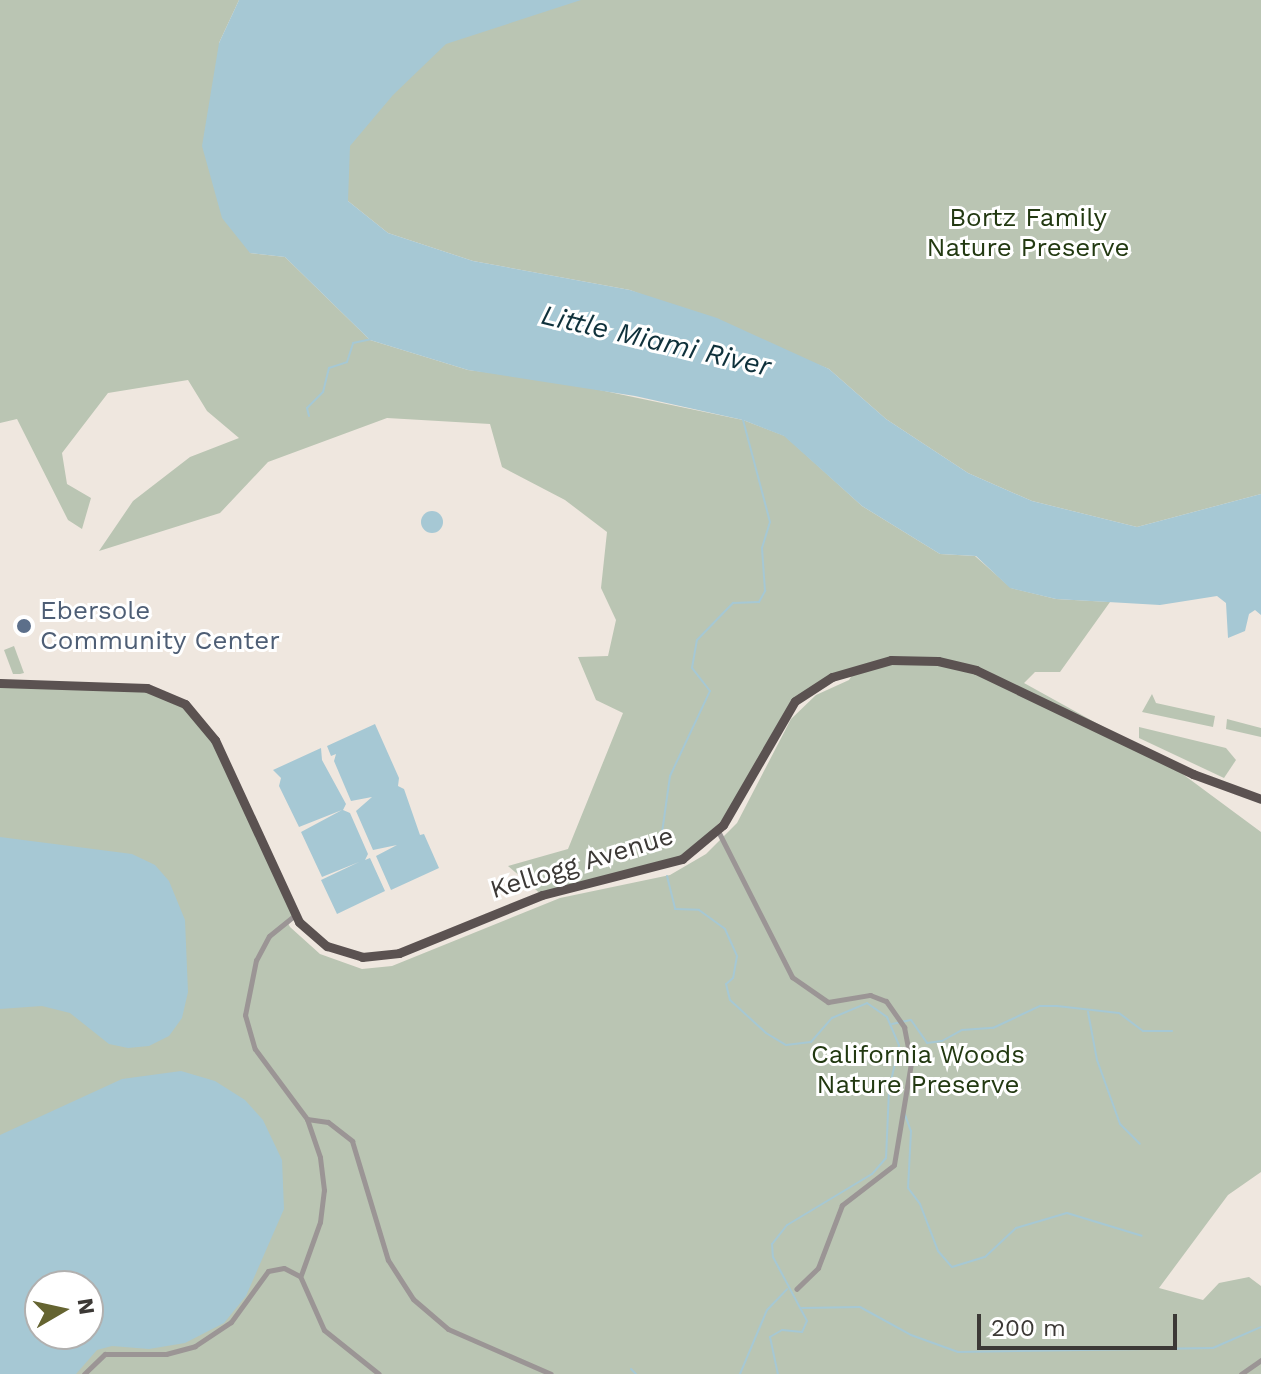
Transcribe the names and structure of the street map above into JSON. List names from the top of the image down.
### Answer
{
  "streets": {
    "main road": ["Kellogg Avenue"]
  },
  "water": ["Little Miami River"],
  "parks": ["Bortz Family Nature Preserve", "California Woods Nature Preserve"],
  "places": ["Ebersole Community Center"],
  "scale_bar": "200 m",
  "north": "right"
}
